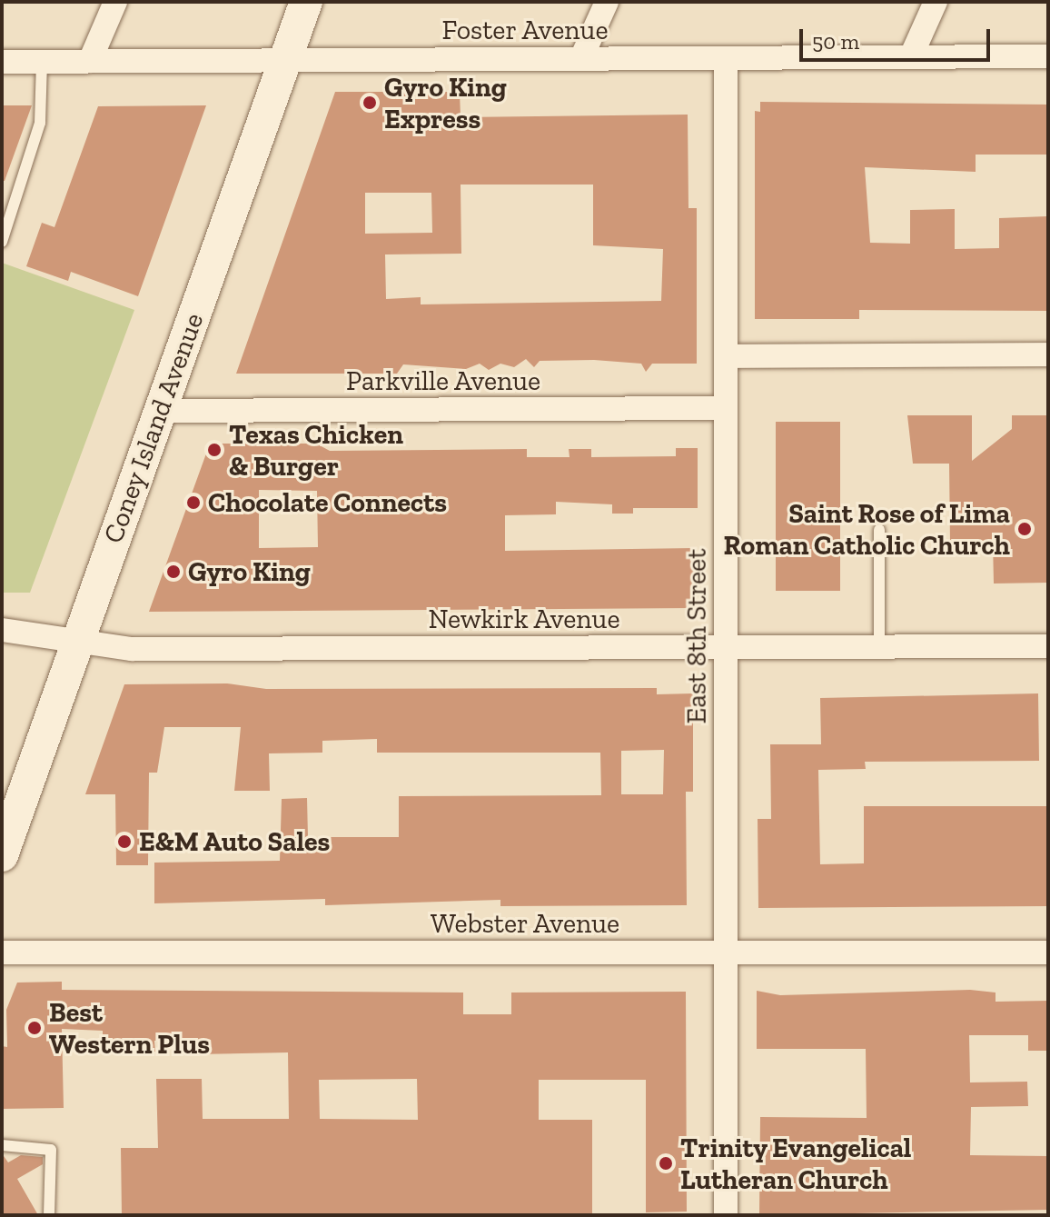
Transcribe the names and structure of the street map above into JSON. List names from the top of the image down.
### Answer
{
  "streets": {
    "main road": ["Coney Island Avenue"],
    "street": [
      "Foster Avenue",
      "Parkville Avenue",
      "Newkirk Avenue",
      "East 8th Street",
      "Webster Avenue"
    ]
  },
  "crossings": [
    ["Foster Avenue", "Coney Island Avenue"],
    ["Foster Avenue", "East 8th Street"],
    ["Parkville Avenue", "Coney Island Avenue"],
    ["Parkville Avenue", "East 8th Street"],
    ["Coney Island Avenue", "Newkirk Avenue"],
    ["Newkirk Avenue", "East 8th Street"],
    ["East 8th Street", "Webster Avenue"]
  ],
  "places": [
    "Gyro King Express",
    "Texas Chicken & Burger",
    "Chocolate Connects",
    "Saint Rose of Lima Roman Catholic Church",
    "Gyro King",
    "E&M Auto Sales",
    "Best Western Plus",
    "Trinity Evangelical Lutheran Church"
  ],
  "scale_bar": "50 m"
}
